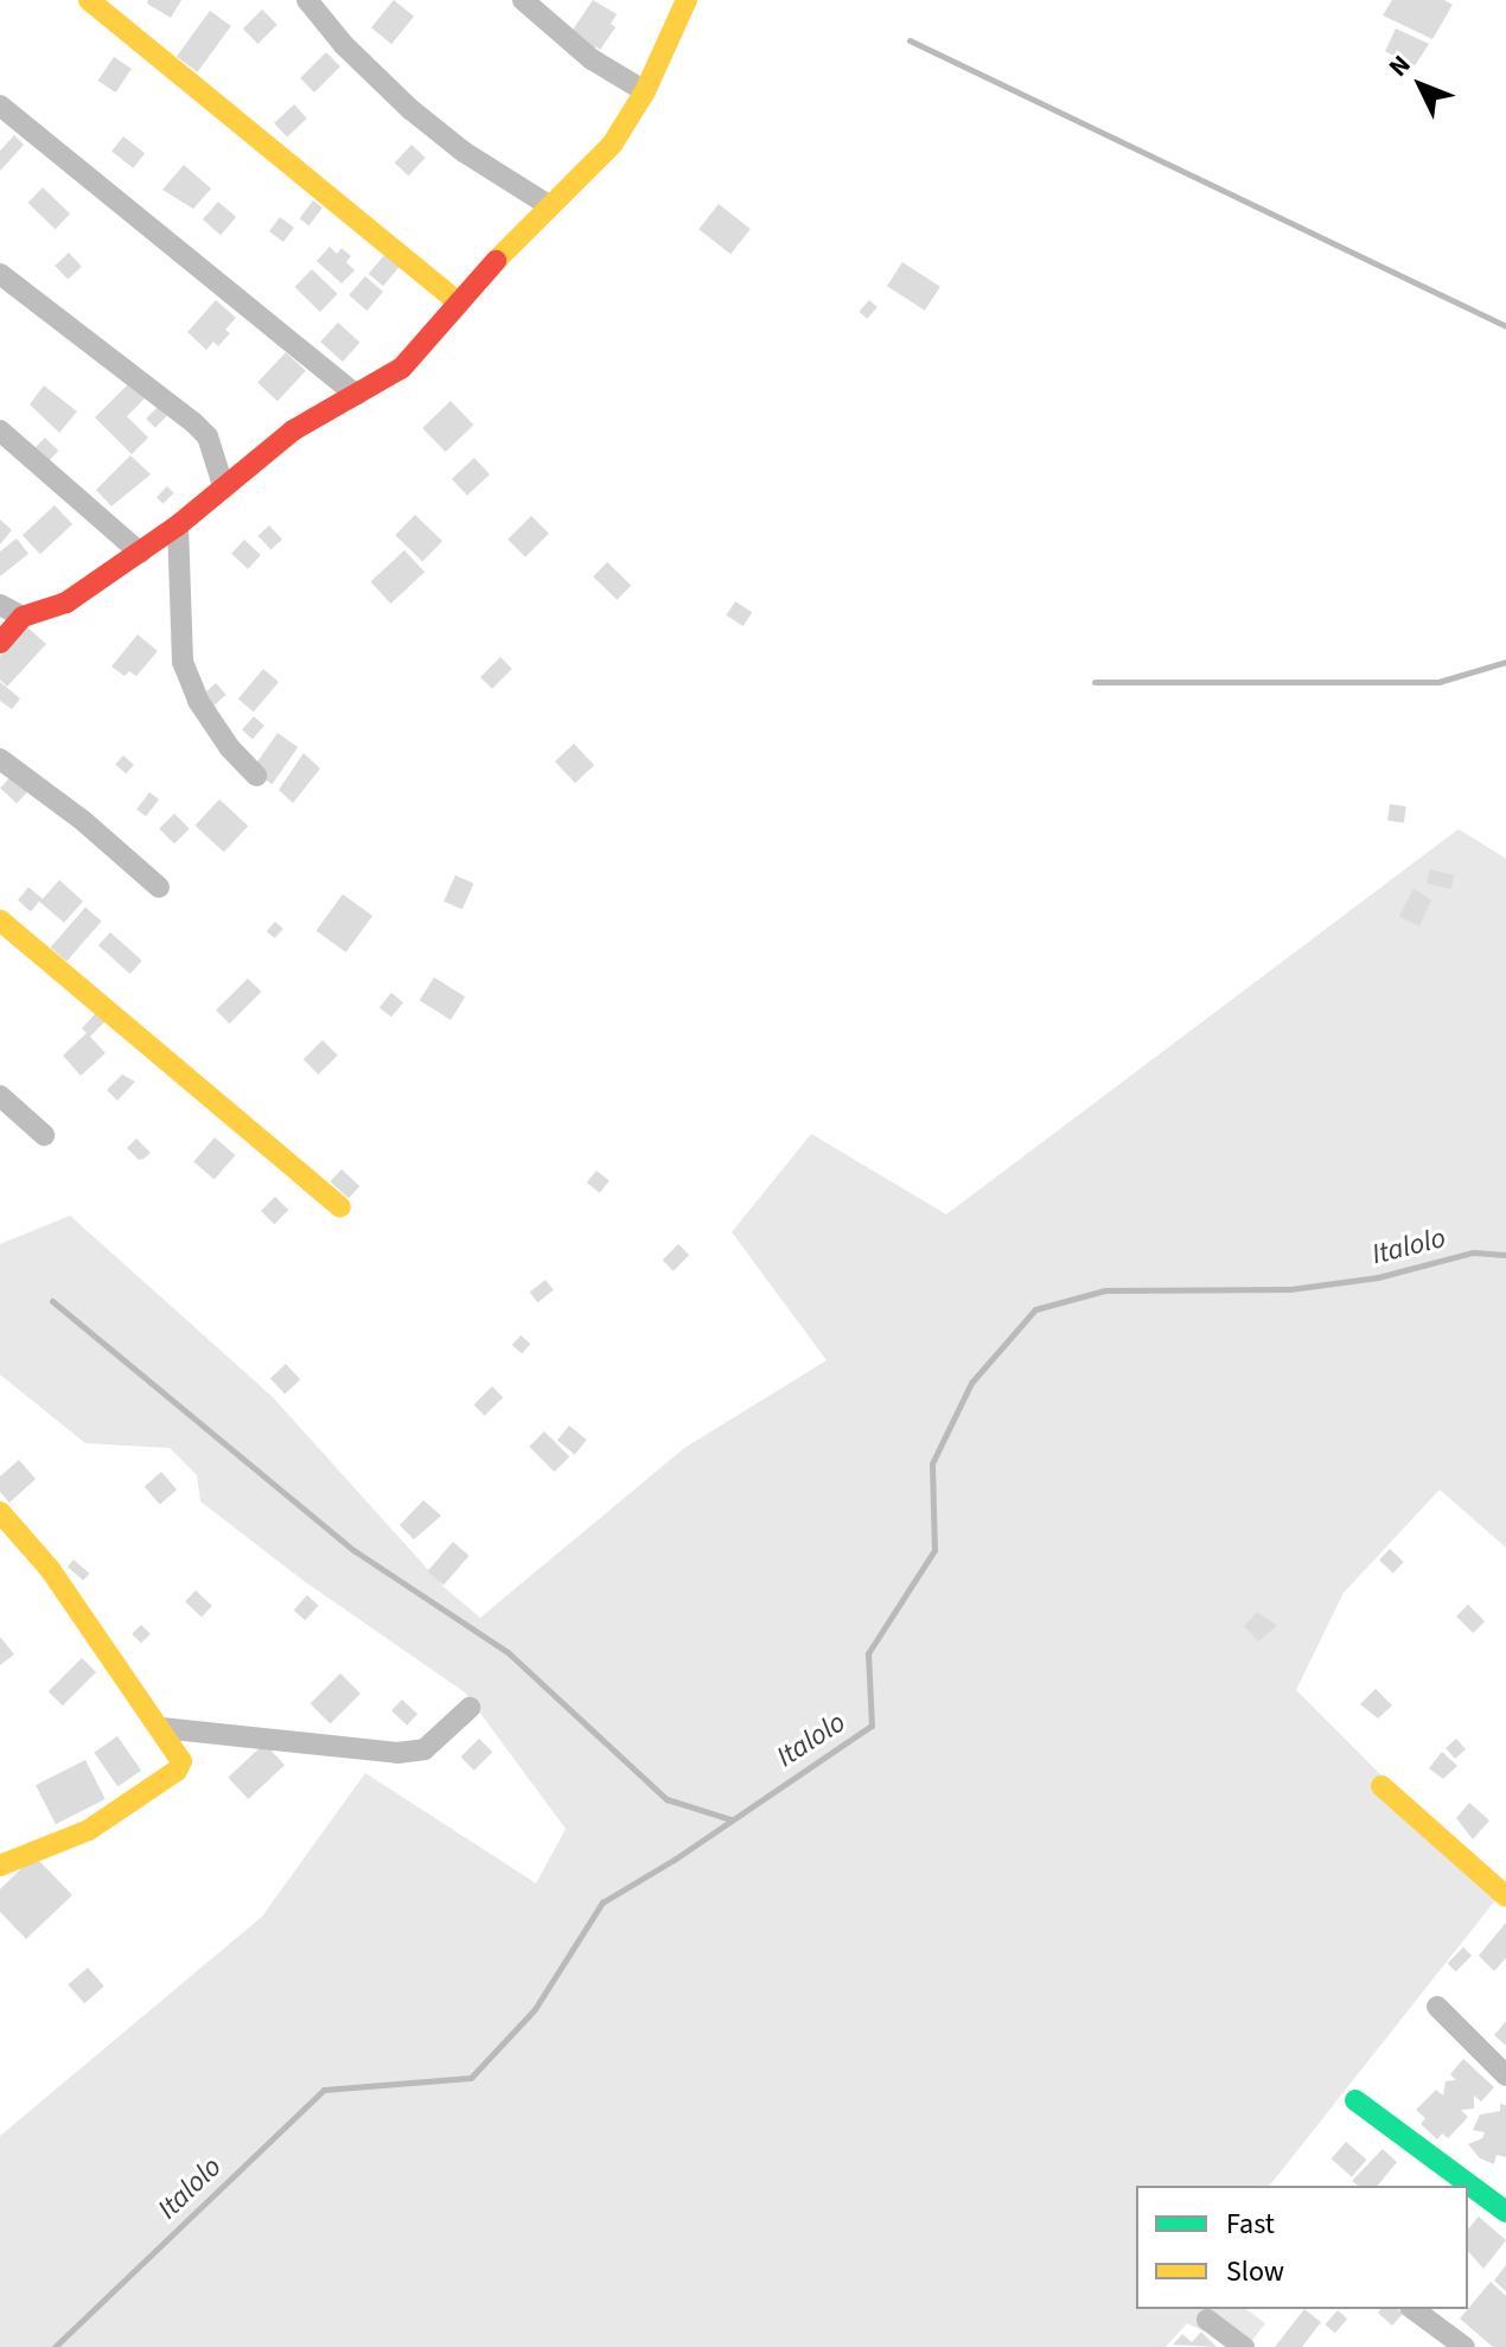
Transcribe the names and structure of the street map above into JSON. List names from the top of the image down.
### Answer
{
  "water": ["Italolo"],
  "legend": ["Fast", "Slow"],
  "north": "top left"
}
